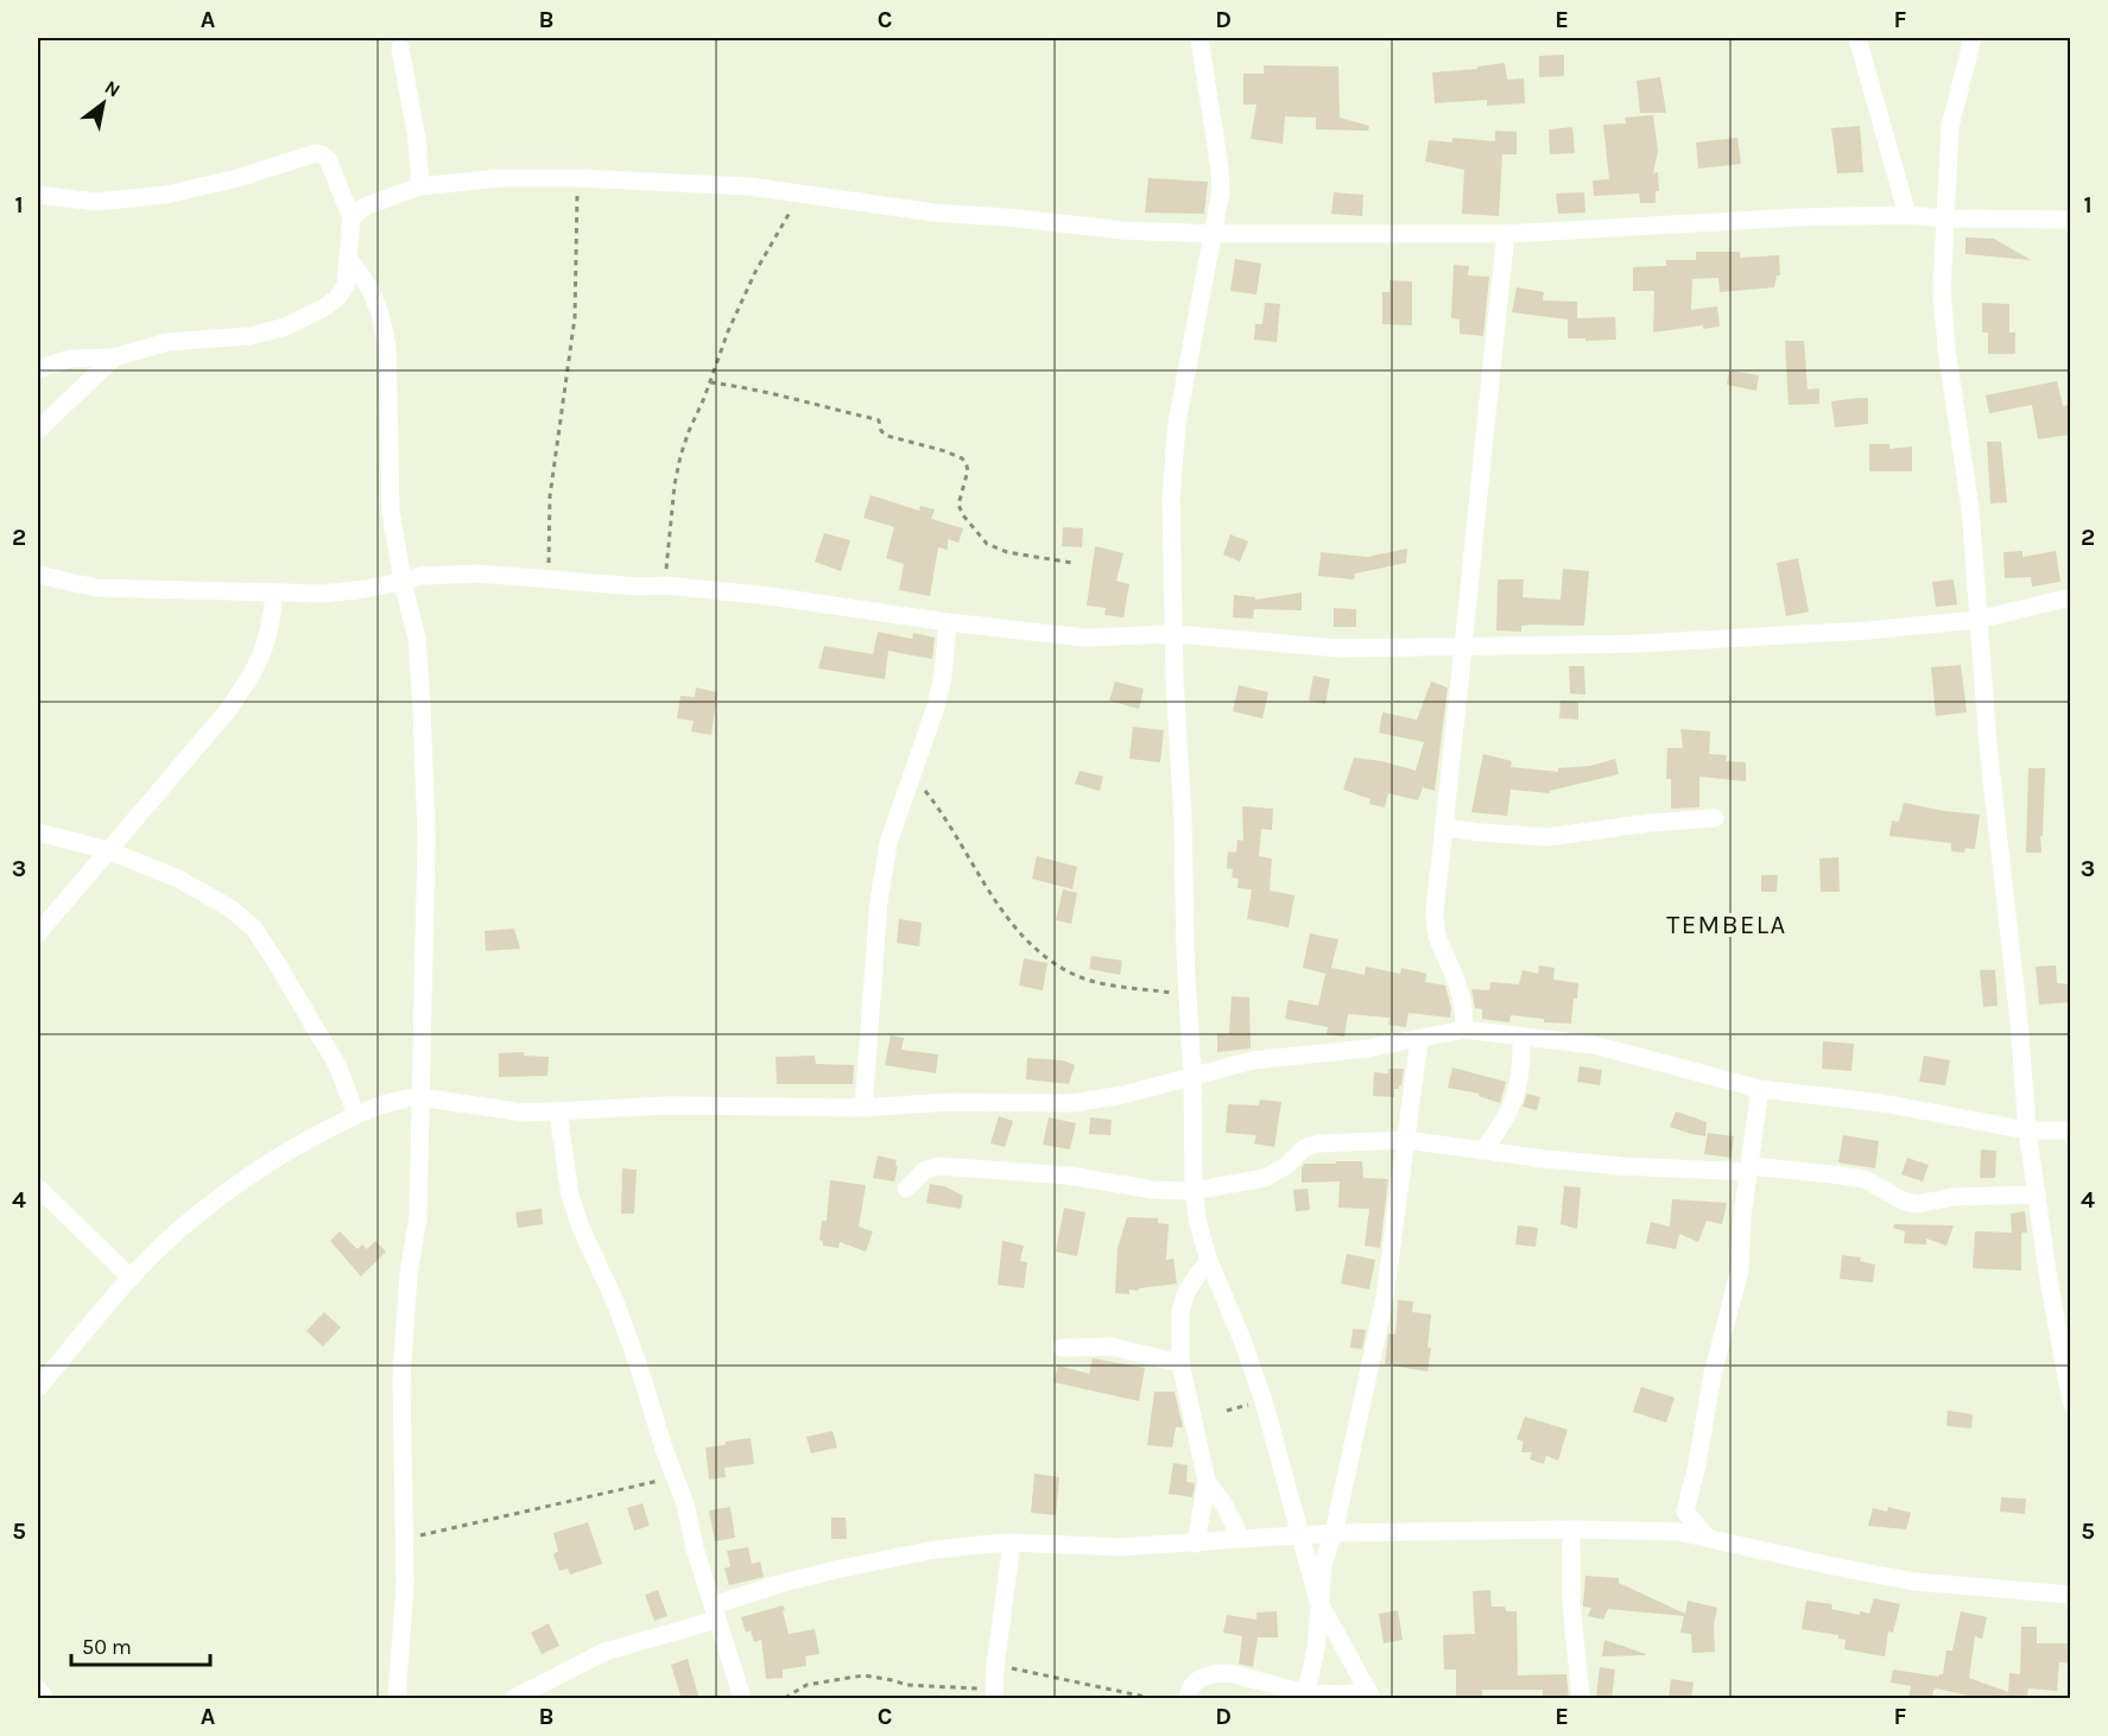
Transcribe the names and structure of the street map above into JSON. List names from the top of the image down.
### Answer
{
  "districts": ["TEMBELA"],
  "scale_bar": "50 m",
  "north": "top right",
  "grid": {
    "columns": [
      "A",
      "B",
      "C",
      "D",
      "E",
      "F"
    ],
    "rows": [
      "1",
      "2",
      "3",
      "4",
      "5"
    ]
  }
}
